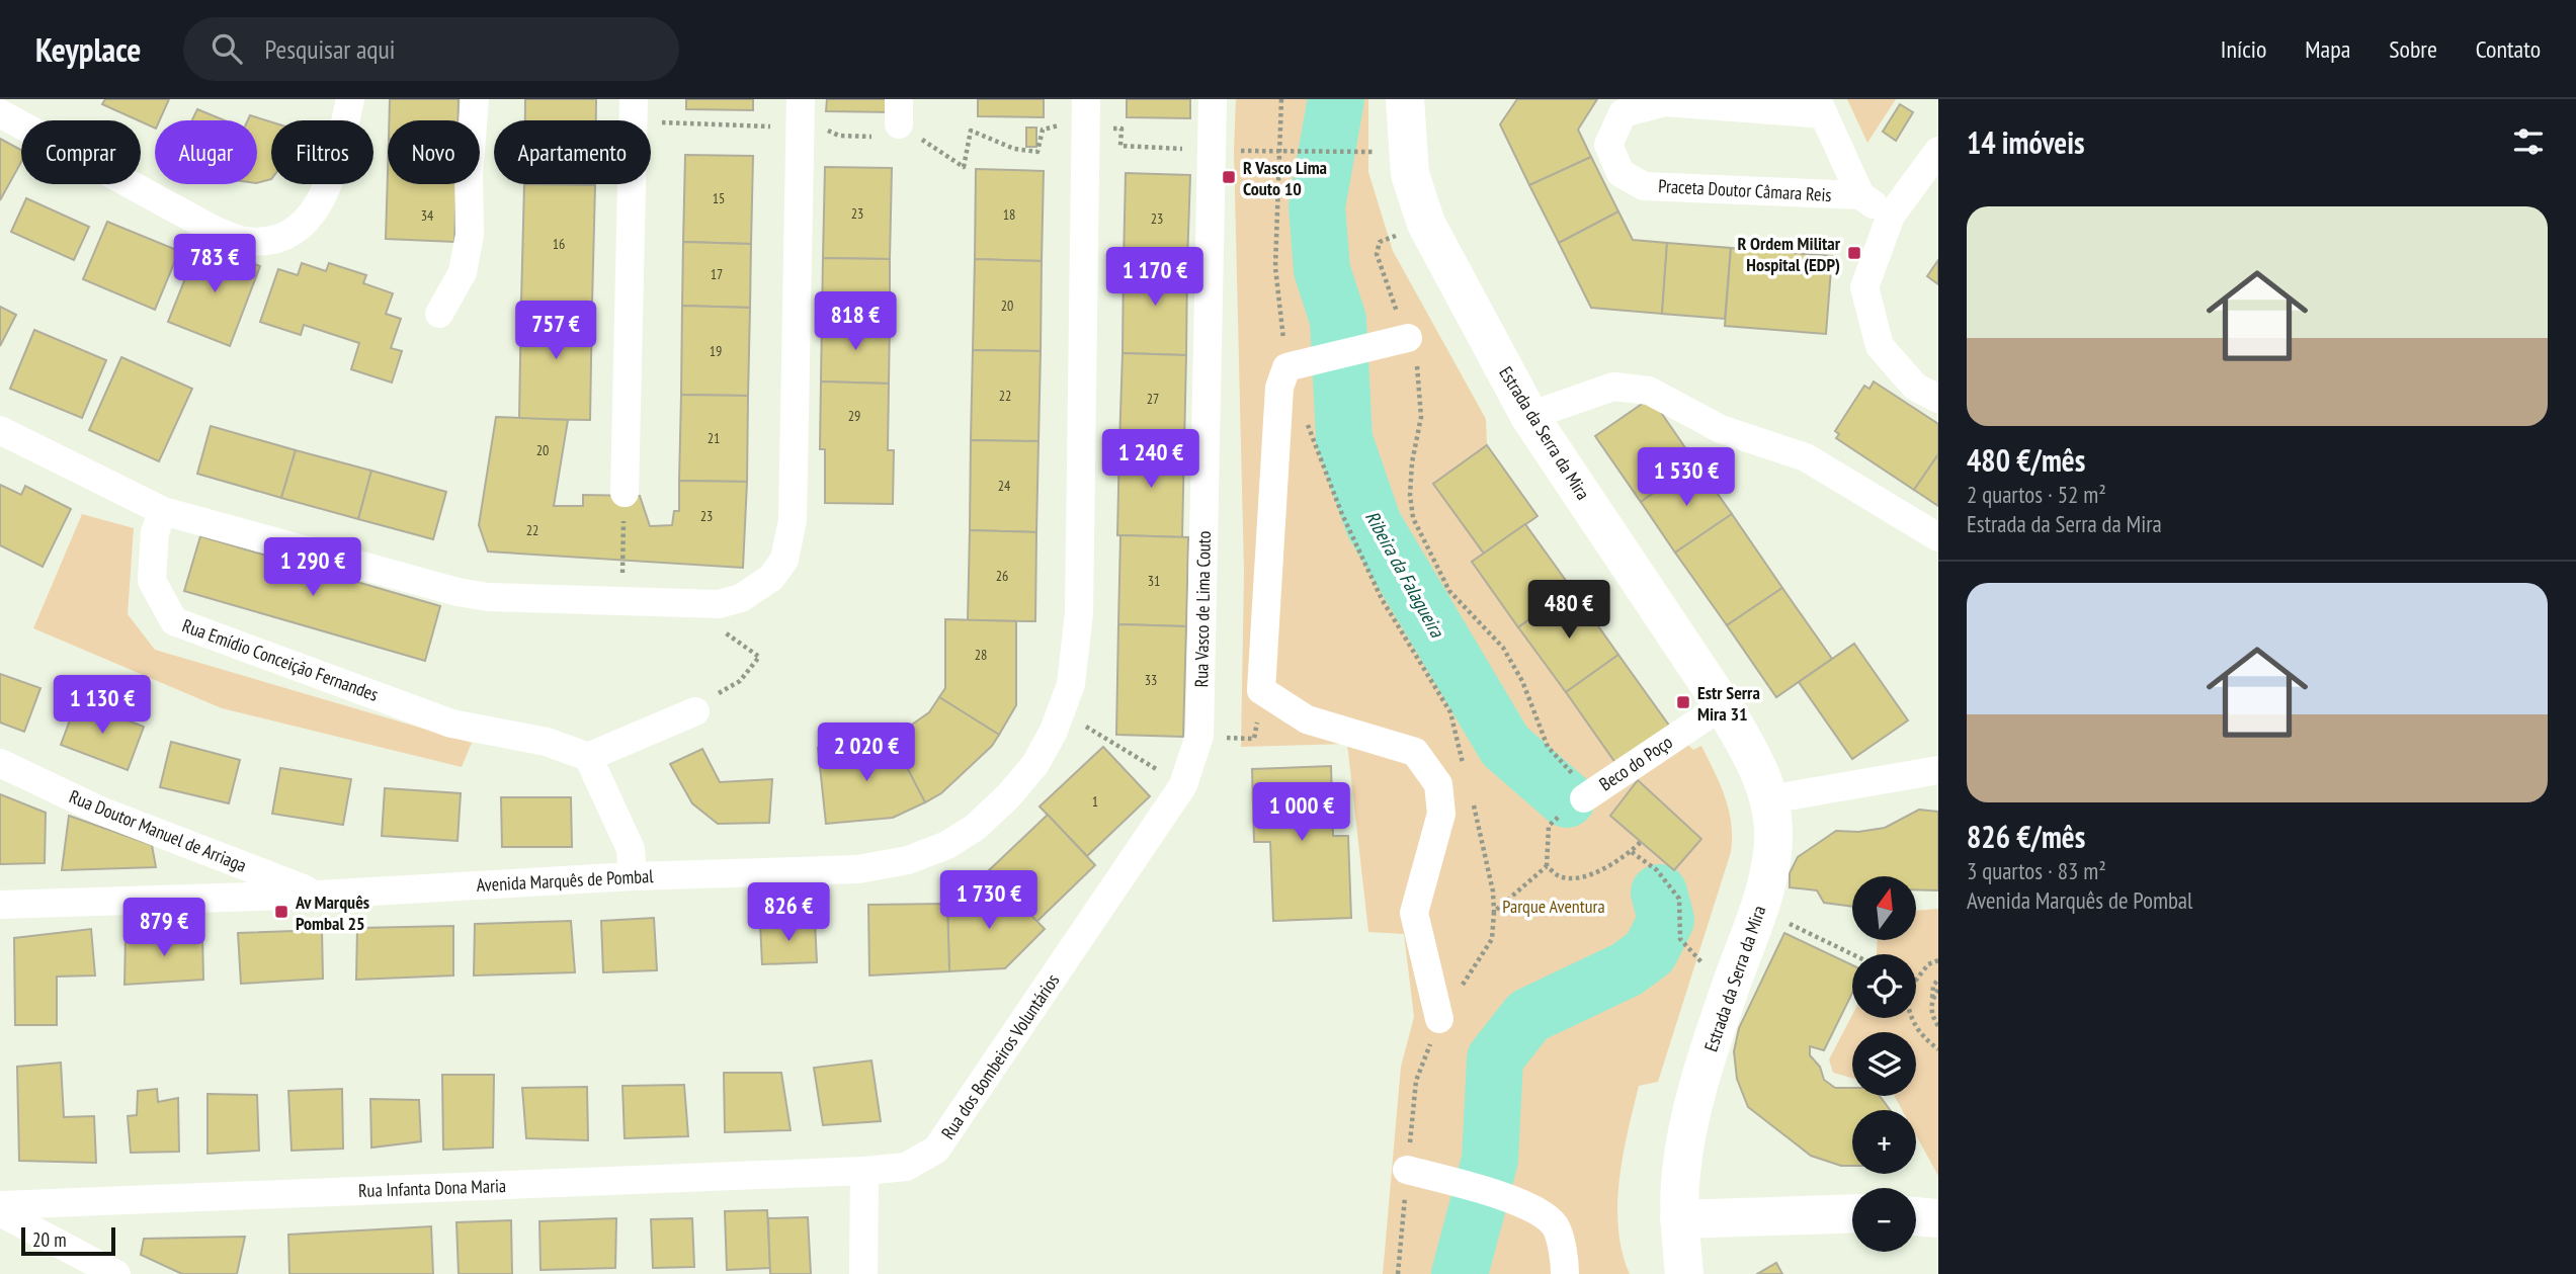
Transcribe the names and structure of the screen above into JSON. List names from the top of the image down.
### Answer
{
  "streets": {
    "street": [
      "Praceta Doutor Câmara Reis",
      "Estrada da Serra da Mira",
      "Rua Vasco de Lima Couto",
      "Rua Emídio Conceição Fernandes",
      "Beco do Poço",
      "Rua Doutor Manuel de Arriaga",
      "Avenida Marquês de Pombal",
      "Rua dos Bombeiros Voluntários",
      "Rua Infanta Dona Maria"
    ]
  },
  "crossings": [
    ["Estrada da Serra da Mira", "Beco do Poço"],
    ["Rua Vasco de Lima Couto", "Rua dos Bombeiros Voluntários"],
    ["Rua Doutor Manuel de Arriaga", "Avenida Marquês de Pombal"],
    ["Rua dos Bombeiros Voluntários", "Rua Infanta Dona Maria"]
  ],
  "water": ["Ribeira da Falagueira"],
  "parks": ["Parque Aventura"],
  "places": {
    "transit": [
      "R Vasco Lima Couto 10",
      "R Ordem Militar Hospital (EDP)",
      "Estr Serra Mira 31",
      "Av Marquês Pombal 25"
    ]
  },
  "house_numbers": [
    "15",
    "23",
    "18",
    "34",
    "23",
    "16",
    "17",
    "20",
    "19",
    "22",
    "27",
    "29",
    "21",
    "20",
    "24",
    "23",
    "22",
    "26",
    "31",
    "28",
    "33",
    "1"
  ],
  "scale_bar": "20 m",
  "north": "top",
  "page": {
    "header": "Keyplace",
    "search": "Pesquisar aqui",
    "nav": [
      "Início",
      "Mapa",
      "Sobre",
      "Contato"
    ],
    "heading": "14 imóveis",
    "chip": [
      "Comprar",
      "Alugar",
      "Filtros",
      "Novo",
      "Apartamento"
    ],
    "list": [
      {
        "name": "480 €/mês",
        "note": "2 quartos · 52 m² · Estrada da Serra da Mira"
      },
      {
        "name": "826 €/mês",
        "note": "3 quartos · 83 m² · Avenida Marquês de Pombal"
      }
    ],
    "price": [
      "783 €",
      "1 170 €",
      "818 €",
      "757 €",
      "1 240 €",
      "1 530 €",
      "1 290 €",
      "480 €",
      "1 130 €",
      "2 020 €",
      "1 000 €",
      "1 730 €",
      "826 €",
      "879 €"
    ],
    "map_buttons": ["+", "−"],
    "scale": "20 m"
  }
}
